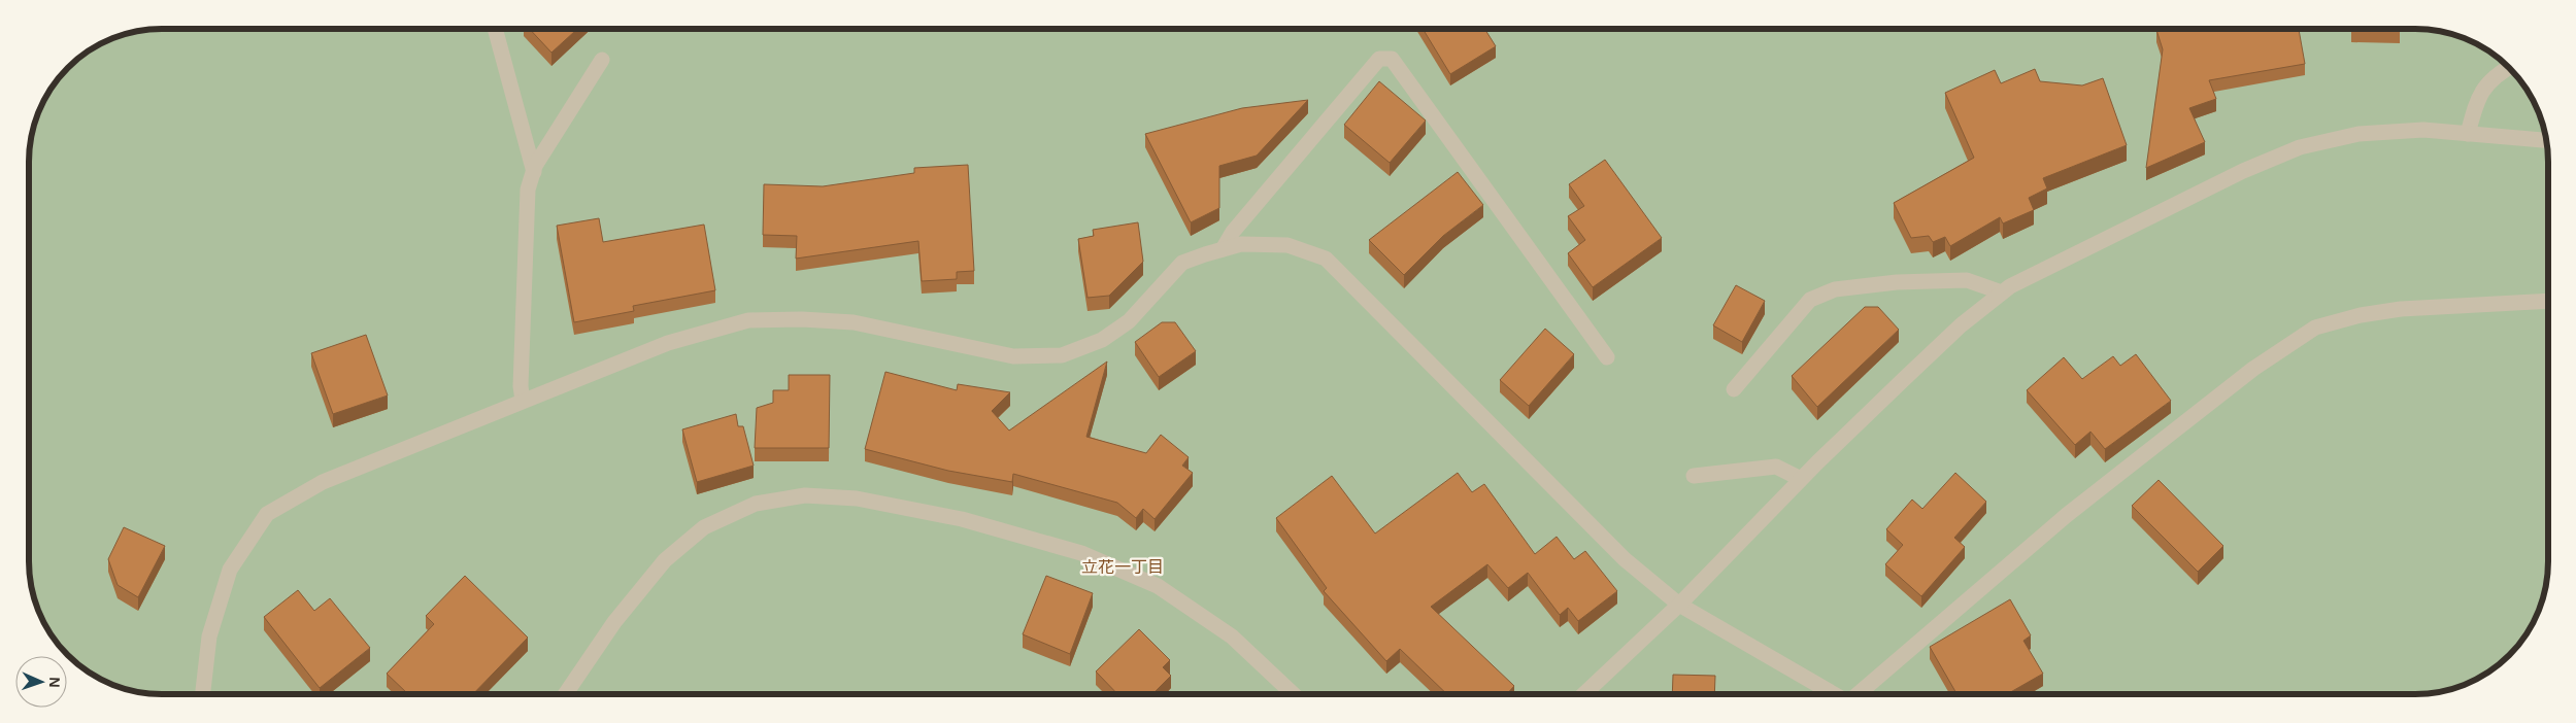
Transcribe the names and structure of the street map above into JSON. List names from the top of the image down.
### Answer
{
  "districts": ["立花一丁目"],
  "north": "right"
}
